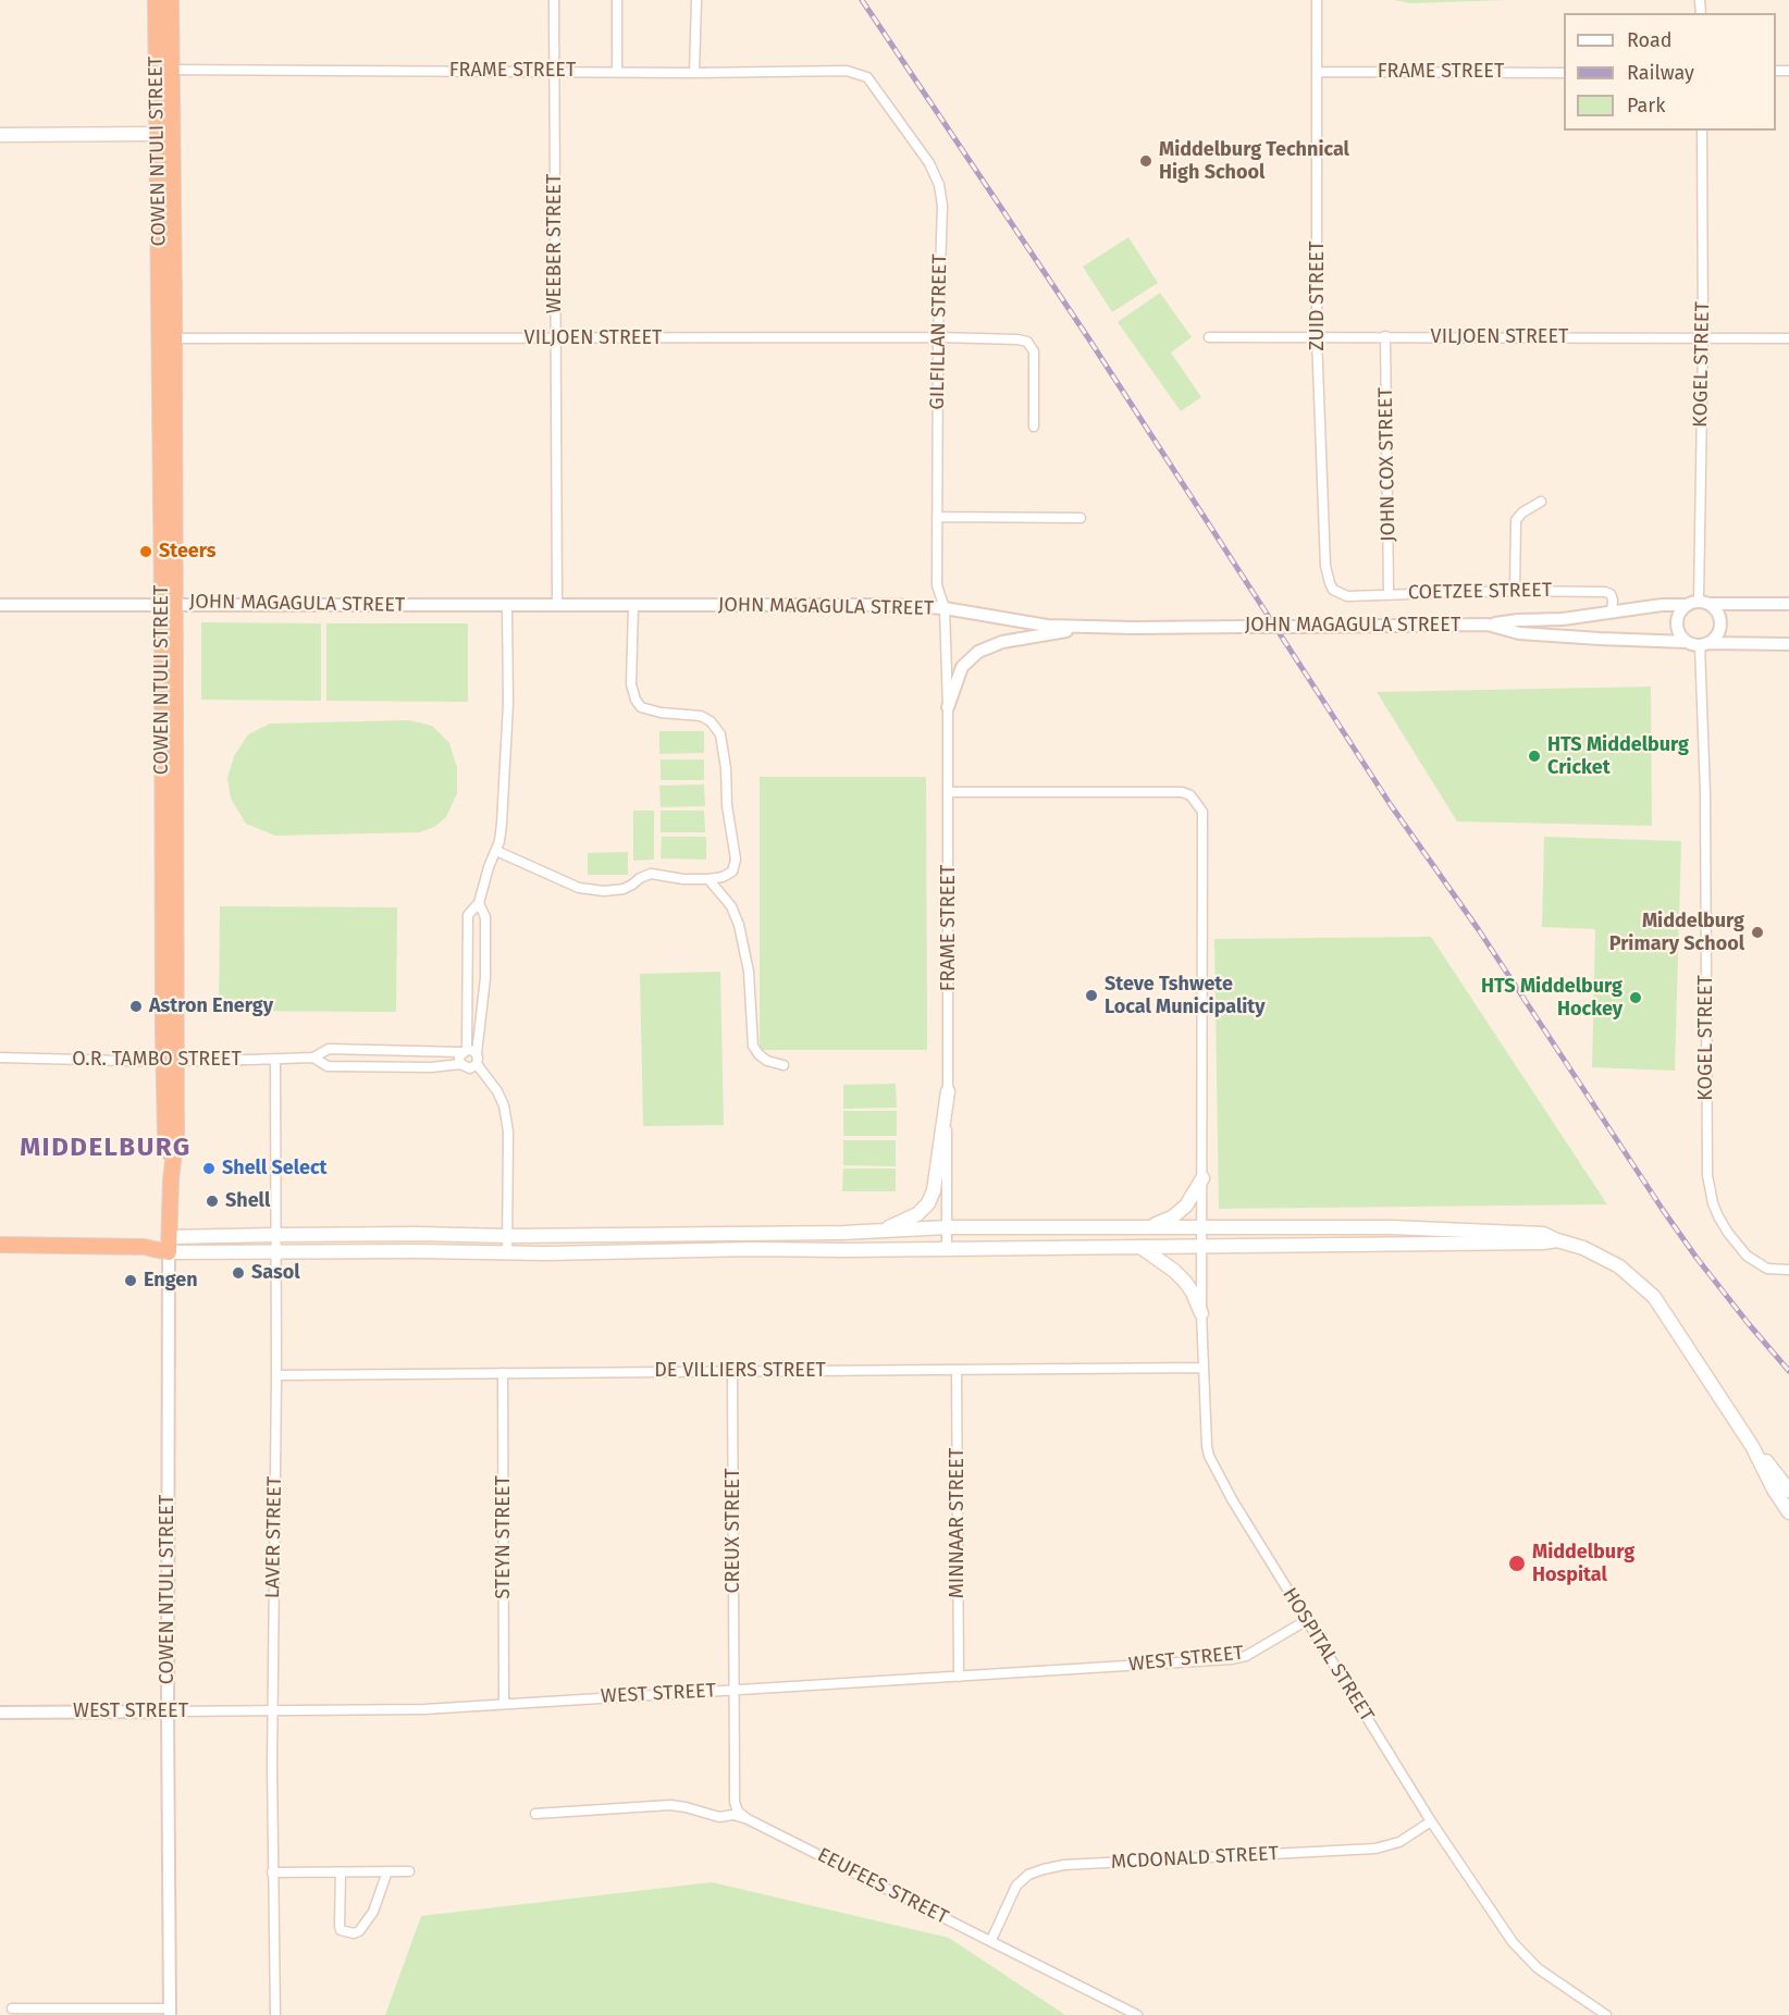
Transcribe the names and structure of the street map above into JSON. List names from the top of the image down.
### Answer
{
  "streets": {
    "highway": ["COWEN NTULI STREET"],
    "street": [
      "FRAME STREET",
      "WEEBER STREET",
      "ZUID STREET",
      "GILFILLAN STREET",
      "VILJOEN STREET",
      "KOGEL STREET",
      "JOHN COX STREET",
      "COETZEE STREET",
      "JOHN MAGAGULA STREET",
      "O.R. TAMBO STREET",
      "DE VILLIERS STREET",
      "MINNAAR STREET",
      "CREUX STREET",
      "LAVER STREET",
      "STEYN STREET",
      "HOSPITAL STREET",
      "WEST STREET",
      "MCDONALD STREET",
      "EEUFEES STREET"
    ]
  },
  "crossings": [
    ["FRAME STREET", "COWEN NTULI STREET"],
    ["FRAME STREET", "WEEBER STREET"],
    ["FRAME STREET", "ZUID STREET"],
    ["FRAME STREET", "GILFILLAN STREET"],
    ["FRAME STREET", "JOHN MAGAGULA STREET"],
    ["FRAME STREET", "HOSPITAL STREET"],
    ["COWEN NTULI STREET", "VILJOEN STREET"],
    ["COWEN NTULI STREET", "JOHN MAGAGULA STREET"],
    ["COWEN NTULI STREET", "O.R. TAMBO STREET"],
    ["COWEN NTULI STREET", "WEST STREET"],
    ["WEEBER STREET", "VILJOEN STREET"],
    ["WEEBER STREET", "JOHN MAGAGULA STREET"],
    ["ZUID STREET", "VILJOEN STREET"],
    ["ZUID STREET", "COETZEE STREET"],
    ["GILFILLAN STREET", "VILJOEN STREET"],
    ["GILFILLAN STREET", "JOHN MAGAGULA STREET"],
    ["VILJOEN STREET", "KOGEL STREET"],
    ["VILJOEN STREET", "JOHN COX STREET"],
    ["KOGEL STREET", "JOHN MAGAGULA STREET"],
    ["JOHN COX STREET", "COETZEE STREET"],
    ["O.R. TAMBO STREET", "LAVER STREET"],
    ["DE VILLIERS STREET", "MINNAAR STREET"],
    ["DE VILLIERS STREET", "CREUX STREET"],
    ["DE VILLIERS STREET", "LAVER STREET"],
    ["DE VILLIERS STREET", "STEYN STREET"],
    ["DE VILLIERS STREET", "HOSPITAL STREET"],
    ["MINNAAR STREET", "WEST STREET"],
    ["CREUX STREET", "WEST STREET"],
    ["LAVER STREET", "WEST STREET"],
    ["STEYN STREET", "WEST STREET"],
    ["HOSPITAL STREET", "WEST STREET"],
    ["HOSPITAL STREET", "MCDONALD STREET"],
    ["MCDONALD STREET", "EEUFEES STREET"]
  ],
  "districts": ["MIDDELBURG"],
  "places": [
    "Middelburg Technical High School",
    "Steers",
    "HTS Middelburg Cricket",
    "Middelburg Primary School",
    "Steve Tshwete Local Municipality",
    "HTS Middelburg Hockey",
    "Astron Energy",
    "Shell Select",
    "Shell",
    "Sasol",
    "Engen",
    "Middelburg Hospital"
  ],
  "legend": ["Road", "Railway", "Park"]
}
